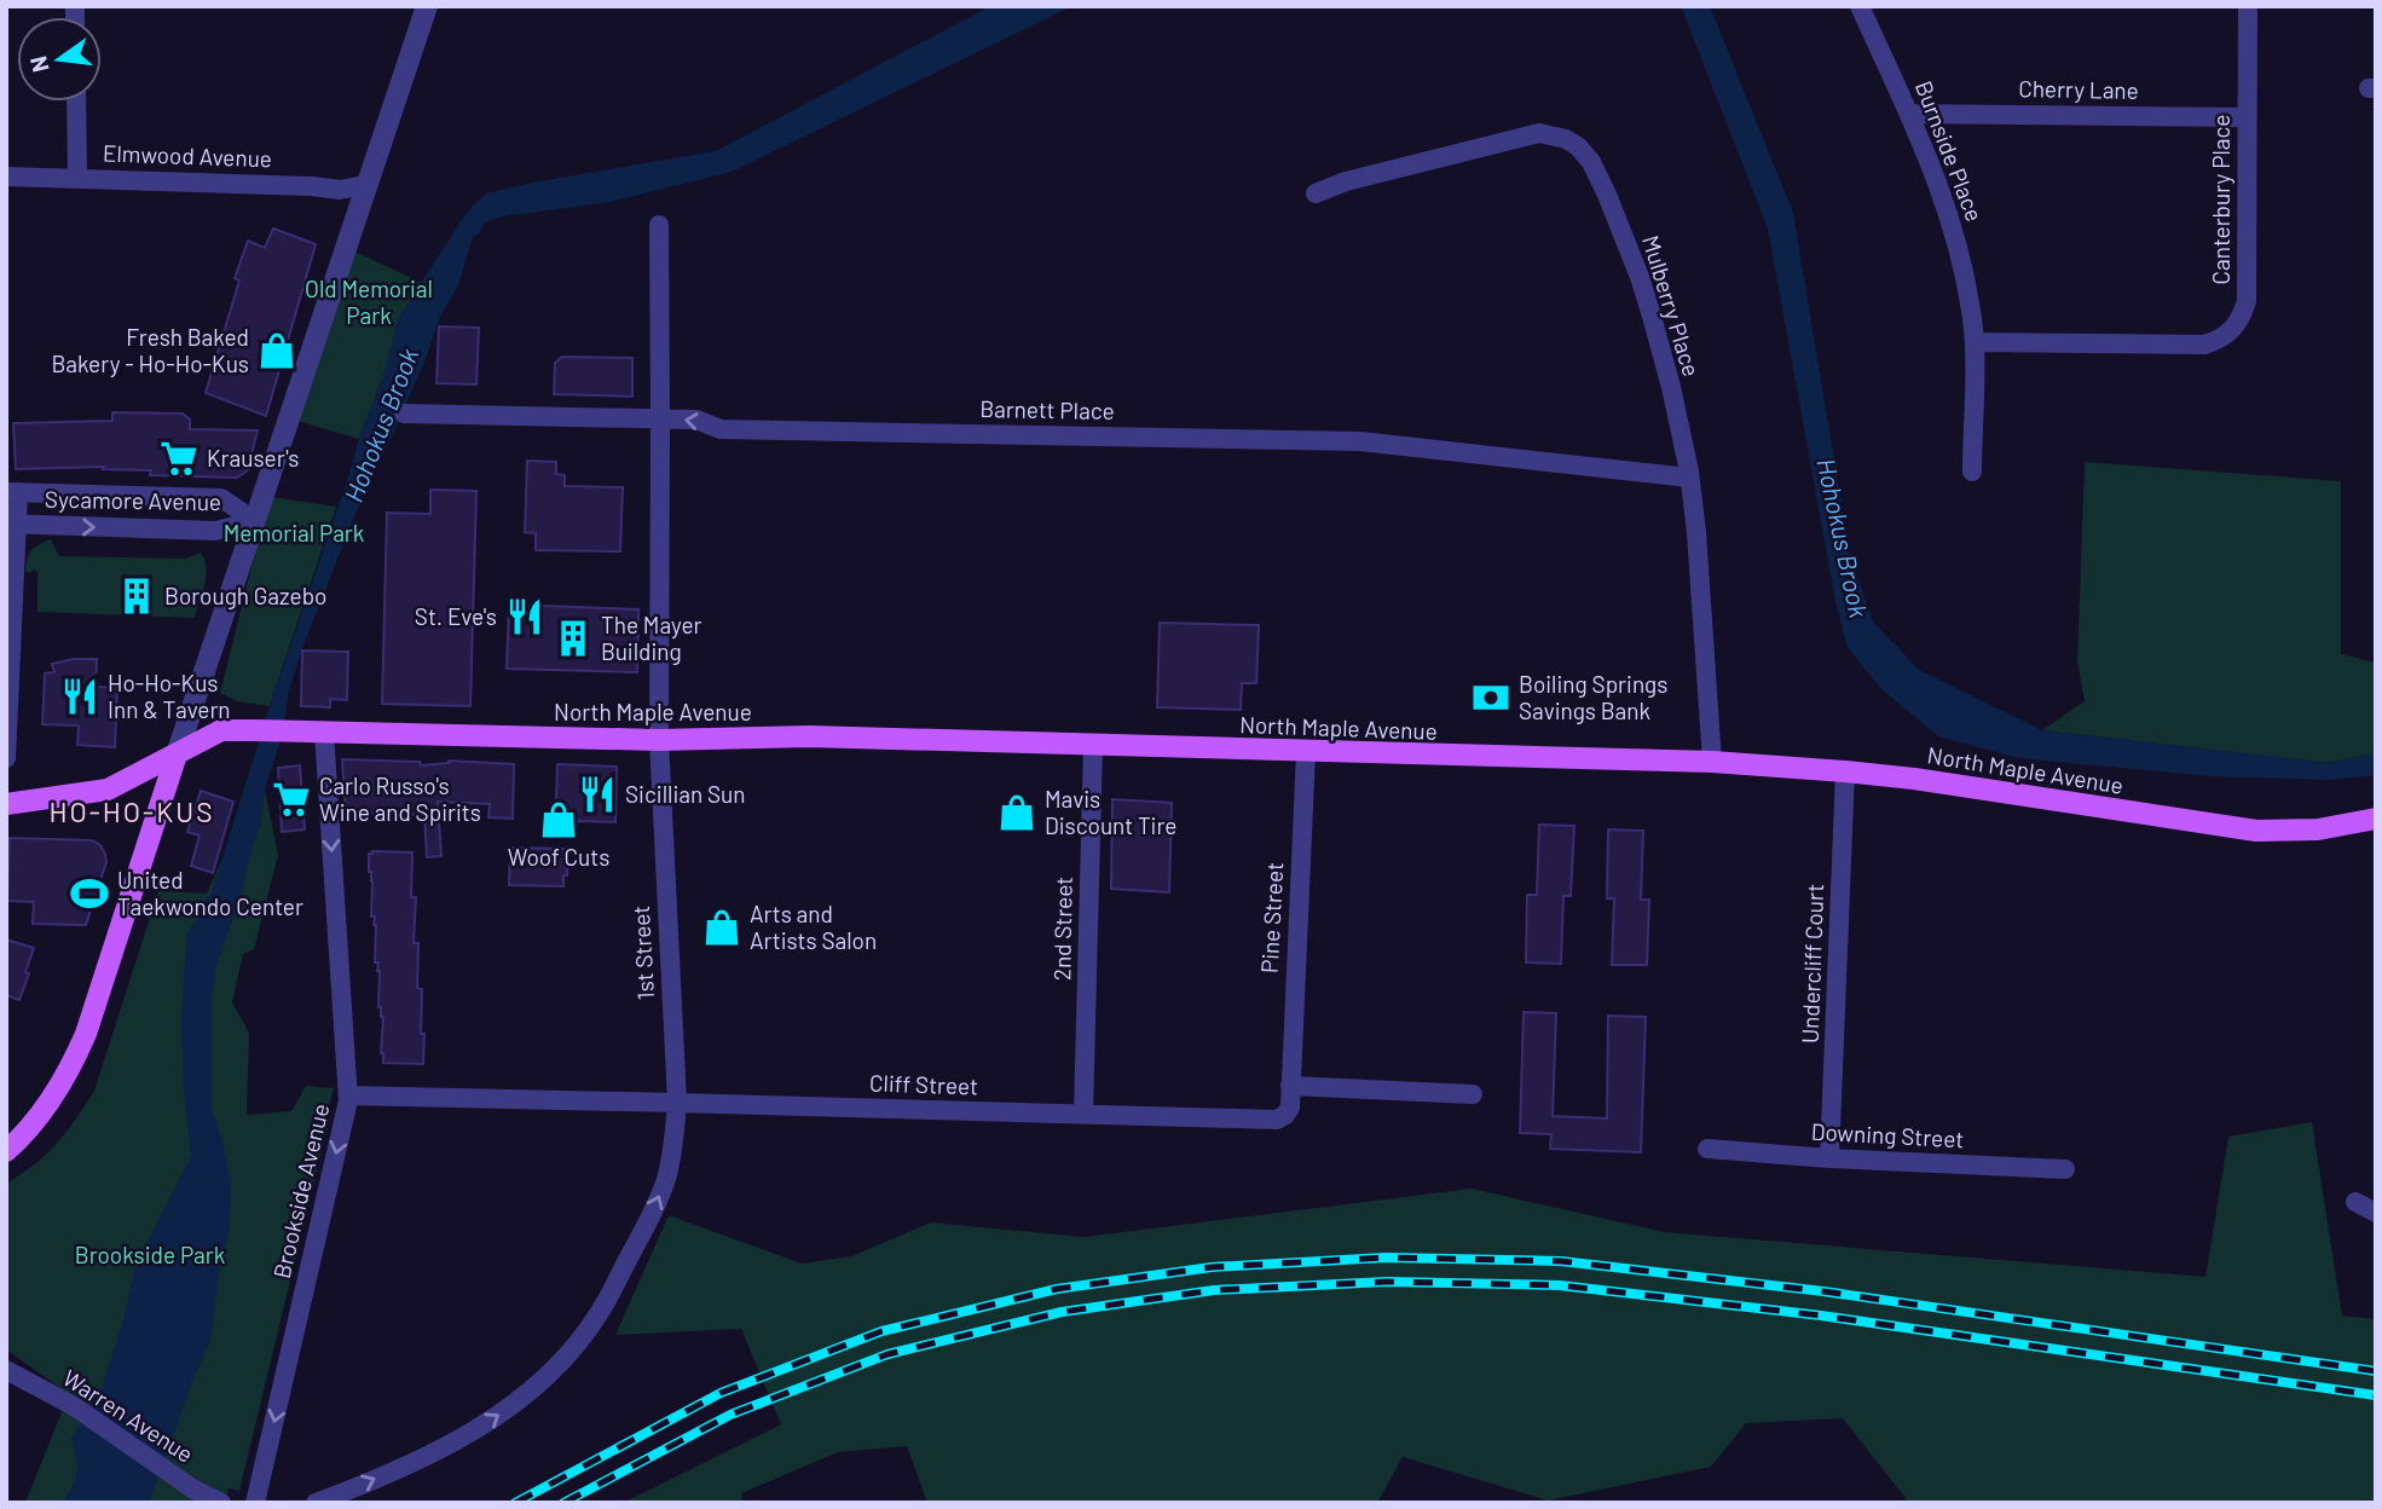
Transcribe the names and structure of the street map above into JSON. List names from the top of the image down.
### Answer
{
  "streets": {
    "main road": ["North Maple Avenue"],
    "street": [
      "Cherry Lane",
      "Burnside Place",
      "Elmwood Avenue",
      "Canterbury Place",
      "Mulberry Place",
      "Barnett Place",
      "Sycamore Avenue",
      "Pine Street",
      "2nd Street",
      "1st Street",
      "Undercliff Court",
      "Cliff Street",
      "Downing Street",
      "Brookside Avenue",
      "Warren Avenue"
    ]
  },
  "crossings": [
    ["Cherry Lane", "Burnside Place"],
    ["Cherry Lane", "Canterbury Place"],
    ["Burnside Place", "Canterbury Place"],
    ["Mulberry Place", "Barnett Place"],
    ["Mulberry Place", "North Maple Avenue"],
    ["Barnett Place", "1st Street"],
    ["North Maple Avenue", "Pine Street"],
    ["North Maple Avenue", "2nd Street"],
    ["North Maple Avenue", "1st Street"],
    ["North Maple Avenue", "Undercliff Court"],
    ["North Maple Avenue", "Brookside Avenue"],
    ["Pine Street", "Cliff Street"],
    ["2nd Street", "Cliff Street"],
    ["1st Street", "Cliff Street"],
    ["Undercliff Court", "Downing Street"],
    ["Cliff Street", "Brookside Avenue"]
  ],
  "one_way": ["Barnett Place", "1st Street", "Brookside Avenue"],
  "districts": ["HO-HO-KUS"],
  "water": ["Hohokus Brook"],
  "parks": ["Old Memorial Park", "Memorial Park", "Brookside Park"],
  "places": {
    "shop": [
      "Fresh Baked Bakery - Ho-Ho-Kus",
      "Mavis Discount Tire",
      "Woof Cuts",
      "Arts and Artists Salon"
    ],
    "supermarket": ["Krauser's", "Carlo Russo's Wine and Spirits"],
    "building": ["Borough Gazebo", "The Mayer Building"],
    "restaurant": ["St. Eve's", "Ho-Ho-Kus Inn & Tavern", "Sicillian Sun"],
    "bank": ["Boiling Springs Savings Bank"],
    "sports": ["United Taekwondo Center"]
  },
  "north": "left"
}
